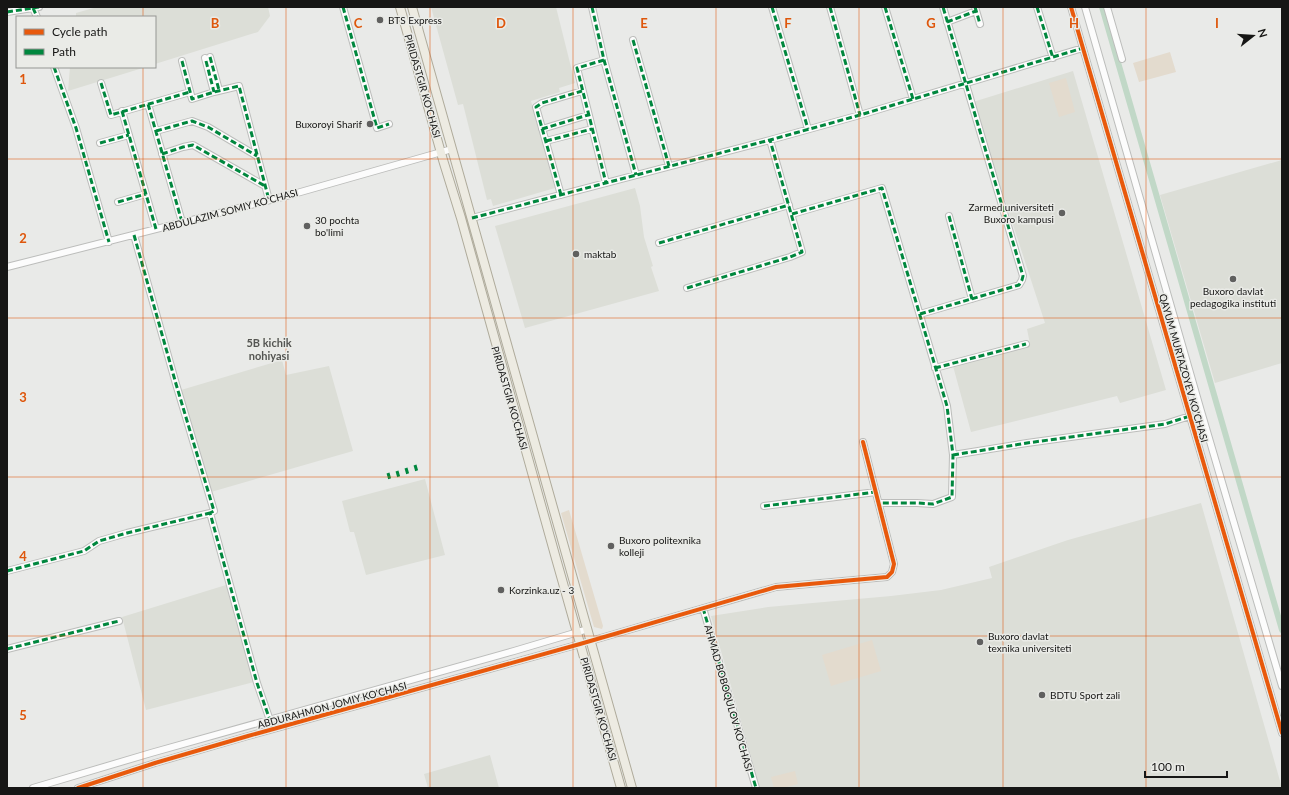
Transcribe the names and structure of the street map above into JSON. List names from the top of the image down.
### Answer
{
  "streets": {
    "main road": ["PIRIDASTGIR KO'CHASI"],
    "street": [
      "ABDULAZIM SOMIY KO'CHASI",
      "QAYUM MURTAZOYEV KO'CHASI",
      "AHMAD BOBOQULOV KO'CHASI",
      "ABDURAHMON JOMIY KO'CHASI"
    ]
  },
  "crossings": [
    ["PIRIDASTGIR KO'CHASI", "ABDULAZIM SOMIY KO'CHASI"],
    ["PIRIDASTGIR KO'CHASI", "ABDURAHMON JOMIY KO'CHASI"],
    ["AHMAD BOBOQULOV KO'CHASI", "ABDURAHMON JOMIY KO'CHASI"]
  ],
  "districts": ["5B kichik nohiyasi"],
  "places": [
    "BTS Express",
    "Buxoroyi Sharif",
    "Zarmed universiteti Buxoro kampusi",
    "30 pochta bo'limi",
    "maktab",
    "Buxoro davlat pedagogika instituti",
    "Buxoro politexnika kolleji",
    "Korzinka.uz - 3",
    "Buxoro davlat texnika universiteti",
    "BDTU Sport zali"
  ],
  "legend": ["Cycle path", "Path"],
  "scale_bar": "100 m",
  "north": "right",
  "grid": {
    "columns": [
      "B",
      "C",
      "D",
      "E",
      "F",
      "G",
      "H",
      "I"
    ],
    "rows": [
      "1",
      "2",
      "3",
      "4",
      "5"
    ]
  }
}
